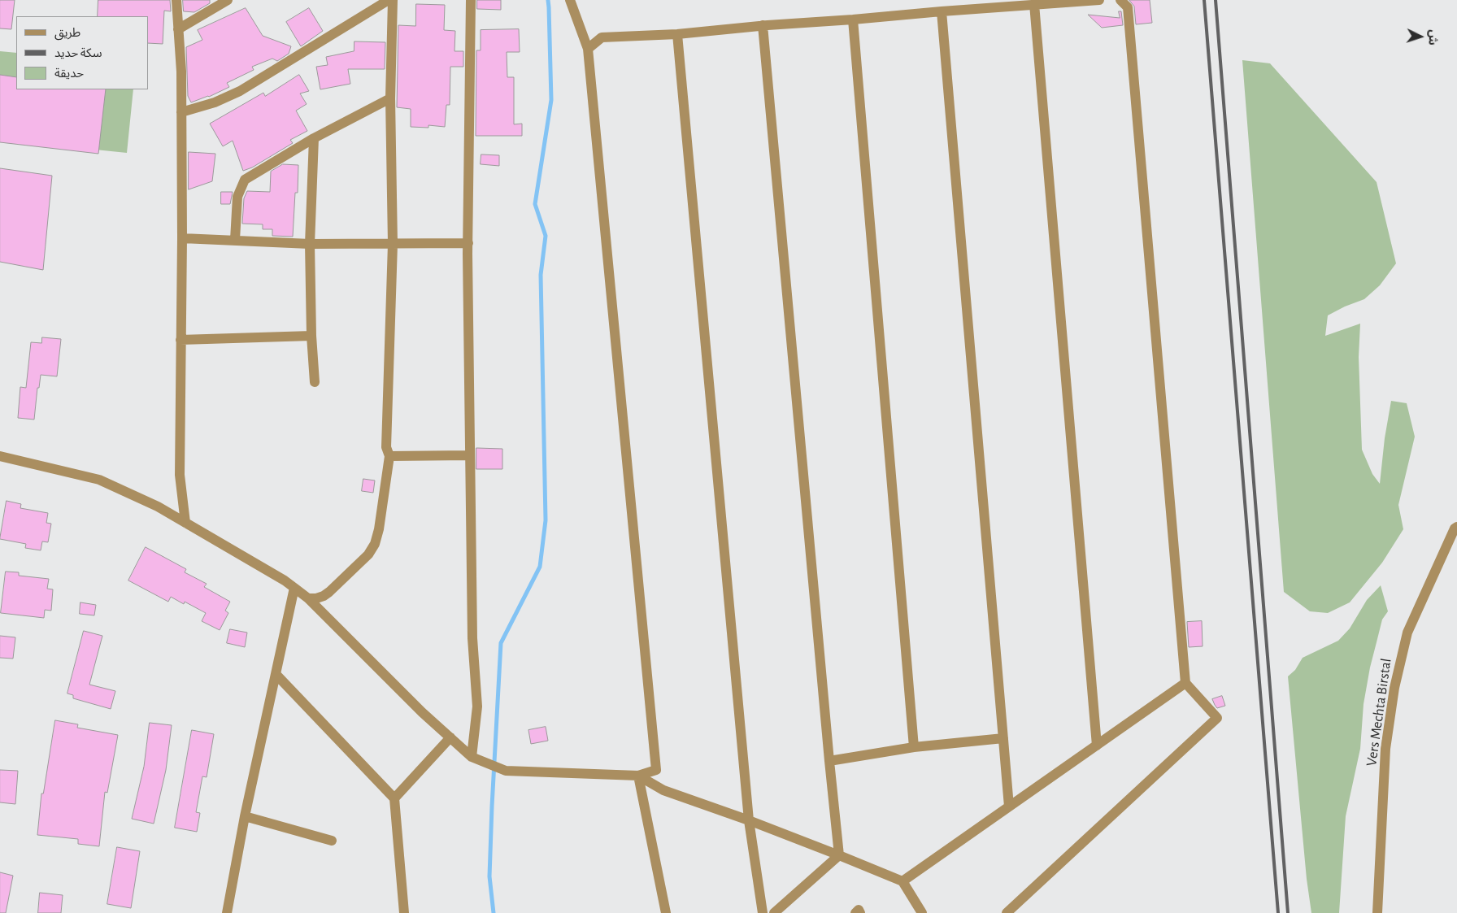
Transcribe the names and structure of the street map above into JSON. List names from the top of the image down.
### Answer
{
  "streets": {
    "street": ["Vers Mechta Birstal"]
  },
  "legend": ["طريق", "سكة حديد", "حديقة"],
  "north": "right"
}
